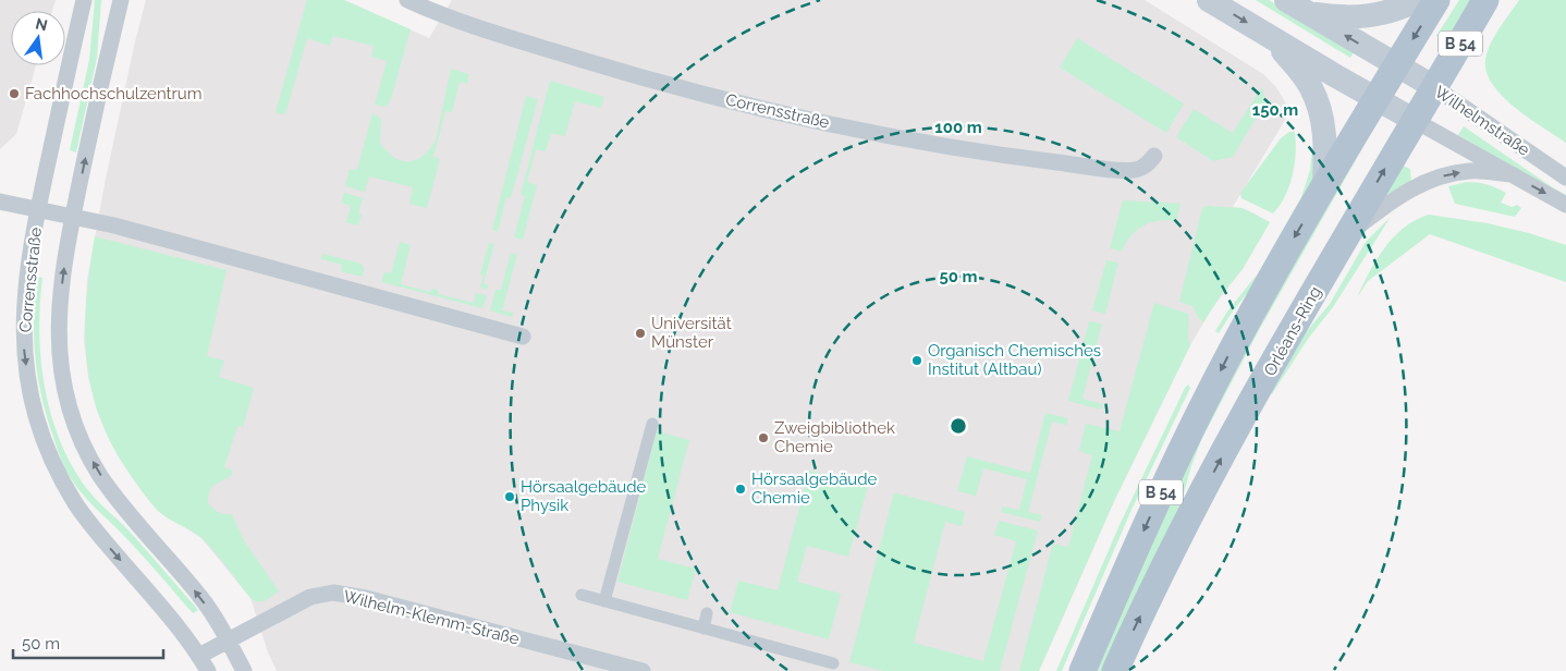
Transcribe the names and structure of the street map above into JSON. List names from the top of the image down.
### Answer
{
  "streets": {
    "main road": ["B 54", "Wilhelmstraße", "Orléans-Ring"],
    "street": ["Corrensstraße", "Wilhelm-Klemm-Straße"]
  },
  "crossings": [
    ["B 54", "Wilhelmstraße"],
    ["Corrensstraße", "Wilhelm-Klemm-Straße"],
    ["Wilhelmstraße", "Orléans-Ring"]
  ],
  "places": [
    "Fachhochschulzentrum",
    "Universität Münster",
    "Organisch Chemisches Institut (Altbau)",
    "Zweigbibliothek Chemie",
    "Hörsaalgebäude Chemie",
    "Hörsaalgebäude Physik"
  ],
  "scale_bar": "50 m",
  "north": "top",
  "rings": ["150 m", "100 m", "50 m"]
}
